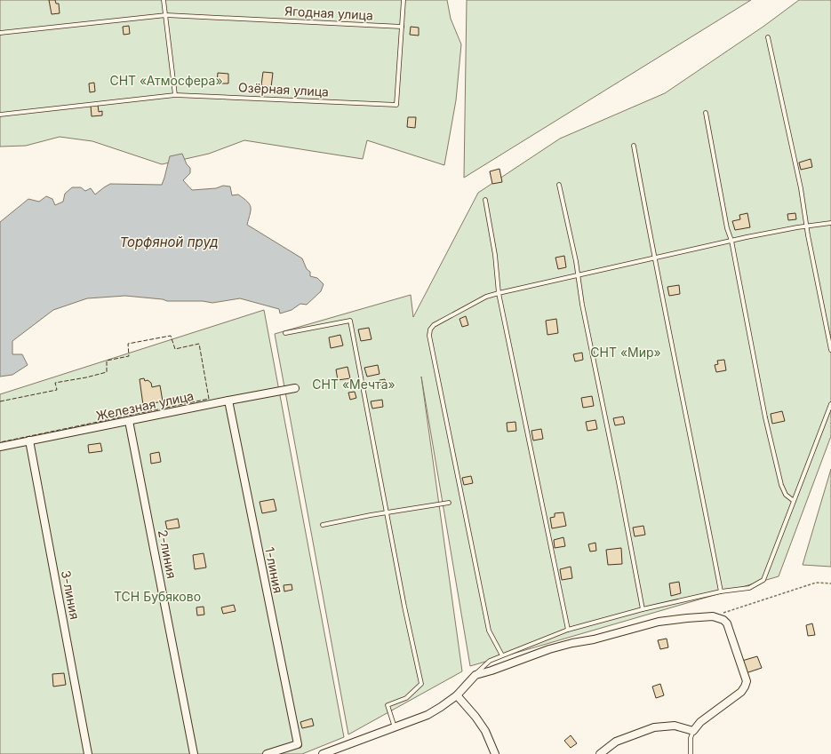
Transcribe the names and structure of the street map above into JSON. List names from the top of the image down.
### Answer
{
  "streets": {
    "street": [
      "Железная улица",
      "2-линия",
      "1-линия",
      "3-линия"
    ],
    "lane": ["Ягодная улица", "Озёрная улица"]
  },
  "crossings": [
    ["Ягодная улица", "Озёрная улица"],
    ["Железная улица", "2-линия"],
    ["Железная улица", "1-линия"],
    ["Железная улица", "3-линия"]
  ],
  "water": ["Торфяной пруд"],
  "parks": [
    "СНТ «Атмосфера»",
    "СНТ «Мир»",
    "СНТ «Мечта»",
    "ТСН Бубяково"
  ]
}
